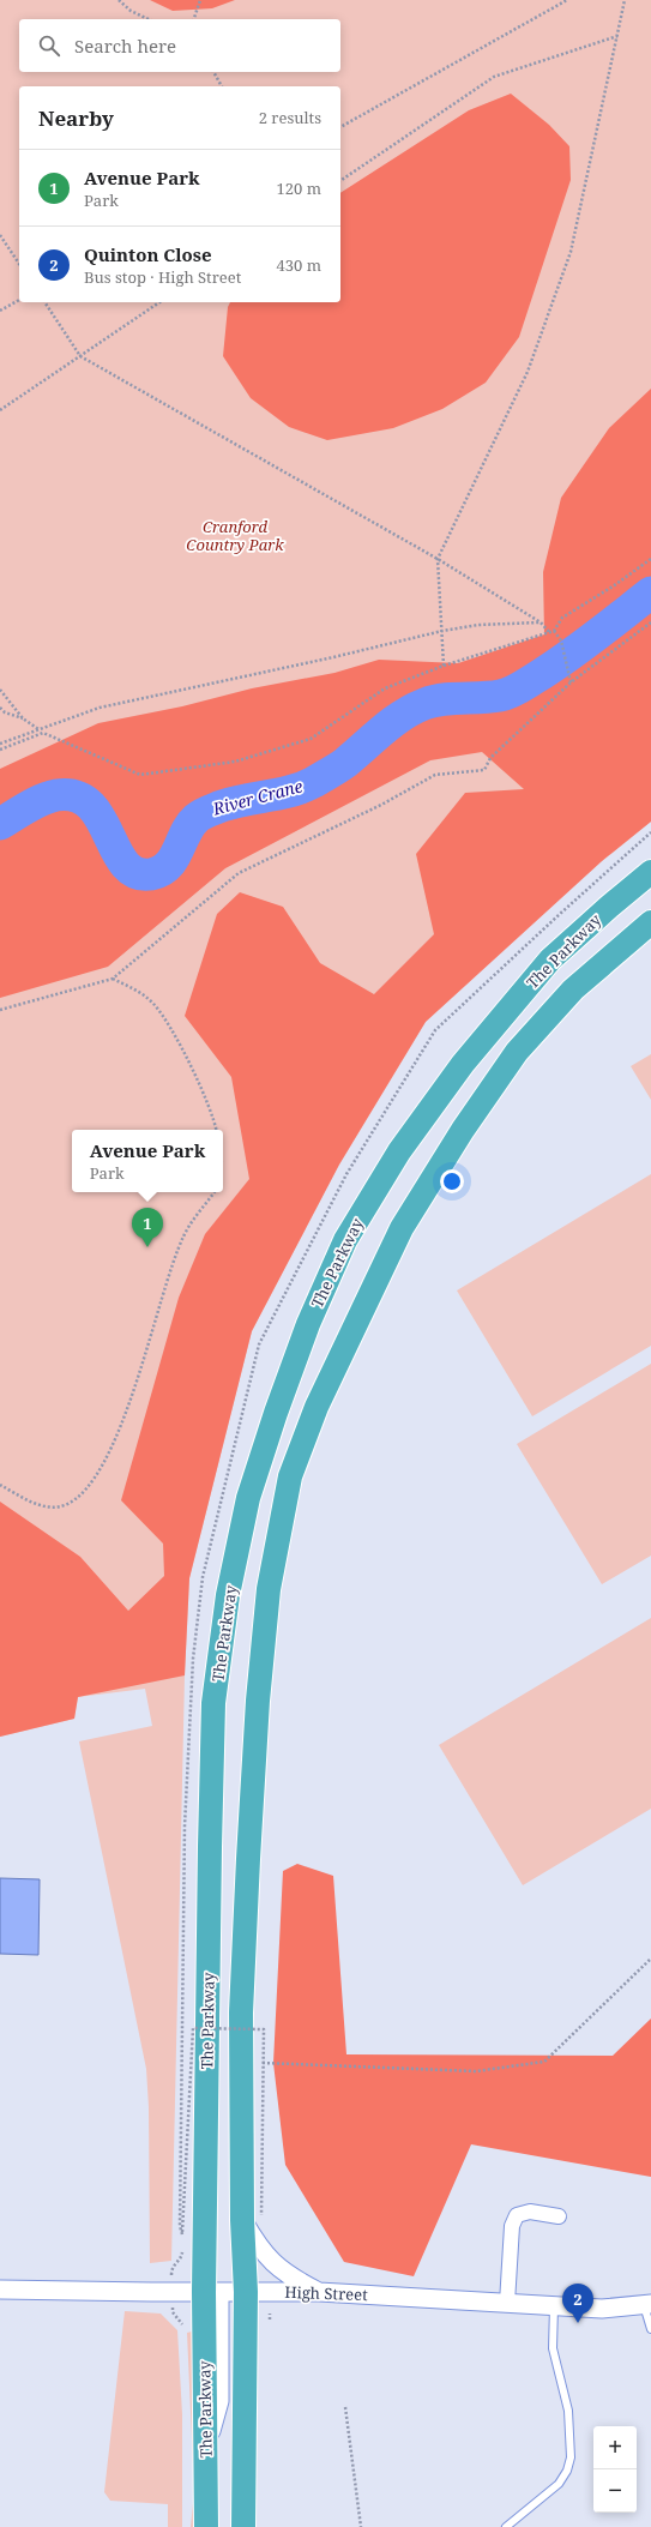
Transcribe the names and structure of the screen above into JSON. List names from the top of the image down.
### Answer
{
  "streets": {
    "highway": ["The Parkway"],
    "street": ["High Street"]
  },
  "crossings": [
    ["The Parkway", "High Street"]
  ],
  "water": ["River Crane"],
  "parks": ["Cranford Country Park"],
  "page": {
    "search": "Search here",
    "heading": ["Nearby", "2 results"],
    "list": [
      {
        "mark": "1",
        "name": "Avenue Park",
        "note": "Park",
        "value": "120 m"
      },
      {
        "mark": "2",
        "name": "Quinton Close",
        "note": "Bus stop · High Street",
        "value": "430 m"
      }
    ],
    "popup": ["Avenue Park", "Park"],
    "pins": ["1", "2"],
    "map_buttons": ["+", "−"]
  }
}
